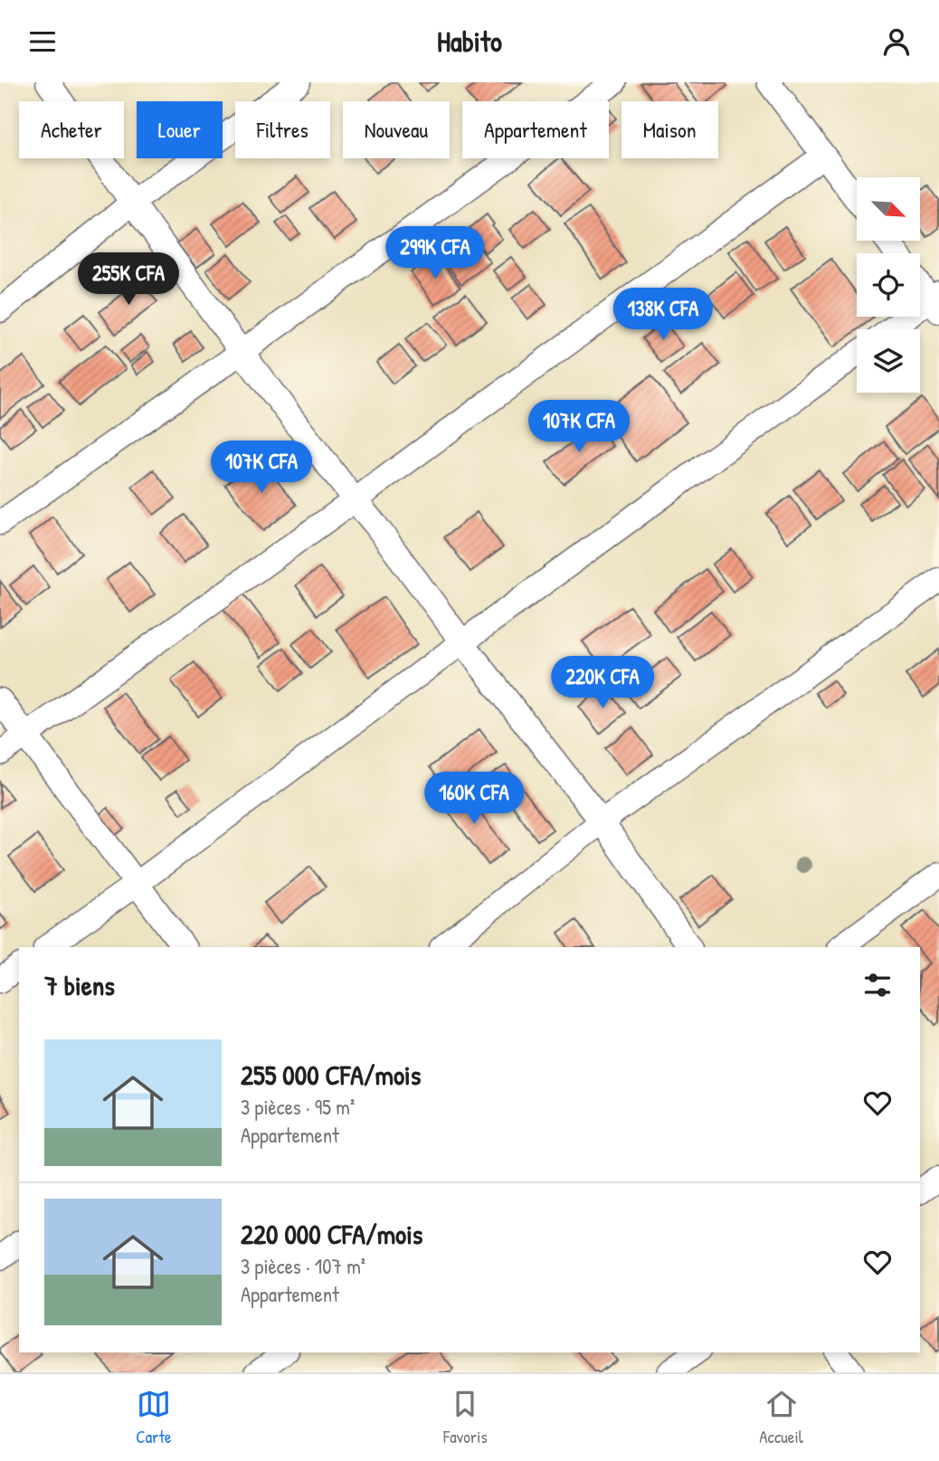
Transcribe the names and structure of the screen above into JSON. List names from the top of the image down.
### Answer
{
  "north": "bottom right",
  "page": {
    "header": "Habito",
    "chip": [
      "Acheter",
      "Louer",
      "Filtres",
      "Nouveau",
      "Appartement",
      "Maison"
    ],
    "price": [
      "299K CFA",
      "255K CFA",
      "138K CFA",
      "107K CFA",
      "107K CFA",
      "220K CFA",
      "160K CFA"
    ],
    "heading": "7 biens",
    "list": [
      {
        "name": "255 000 CFA/mois",
        "note": "3 pièces · 95 m² · Appartement"
      },
      {
        "name": "220 000 CFA/mois",
        "note": "3 pièces · 107 m² · Appartement"
      }
    ],
    "tabs": ["Carte", "Favoris", "Accueil"]
  }
}
